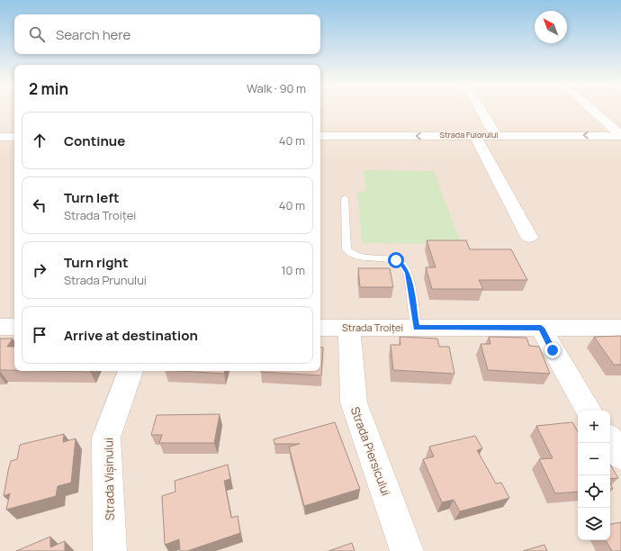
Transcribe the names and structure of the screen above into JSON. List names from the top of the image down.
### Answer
{
  "streets": {
    "street": [
      "Strada Fuiorului",
      "Strada Troiței",
      "Strada Piersicului",
      "Strada Vișinului"
    ]
  },
  "crossings": [
    ["Strada Troiței", "Strada Piersicului"]
  ],
  "one_way": ["Strada Fuiorului"],
  "north": "top left",
  "page": {
    "search": "Search here",
    "heading": ["2 min", "Walk · 90 m"],
    "list": [
      ["Continue", "40 m"],
      ["Turn left", "Strada Troiței", "40 m"],
      ["Turn right", "Strada Prunului", "10 m"],
      "Arrive at destination"
    ],
    "map_buttons": ["+", "−"]
  }
}
